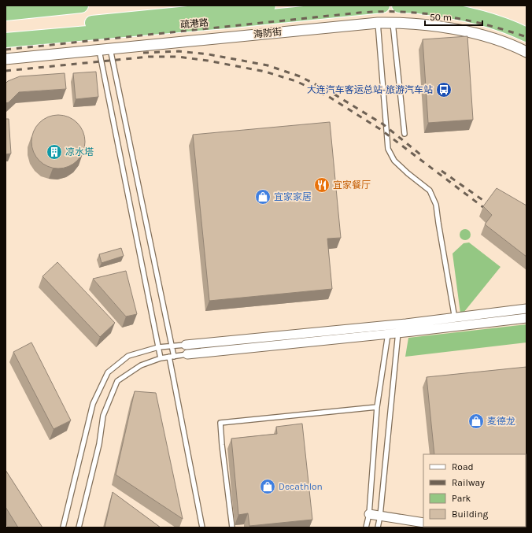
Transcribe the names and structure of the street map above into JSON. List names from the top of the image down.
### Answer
{
  "streets": {
    "highway": ["疏港路"],
    "street": ["海防街"]
  },
  "places": {
    "bus stop": ["大连汽车客运总站-旅游汽车站"],
    "building": ["凉水塔"],
    "restaurant": ["宜家餐厅"],
    "shop": ["宜家家居", "麦德龙", "Decathlon"]
  },
  "legend": [
    "Road",
    "Railway",
    "Park",
    "Building"
  ],
  "scale_bar": "50 m"
}
